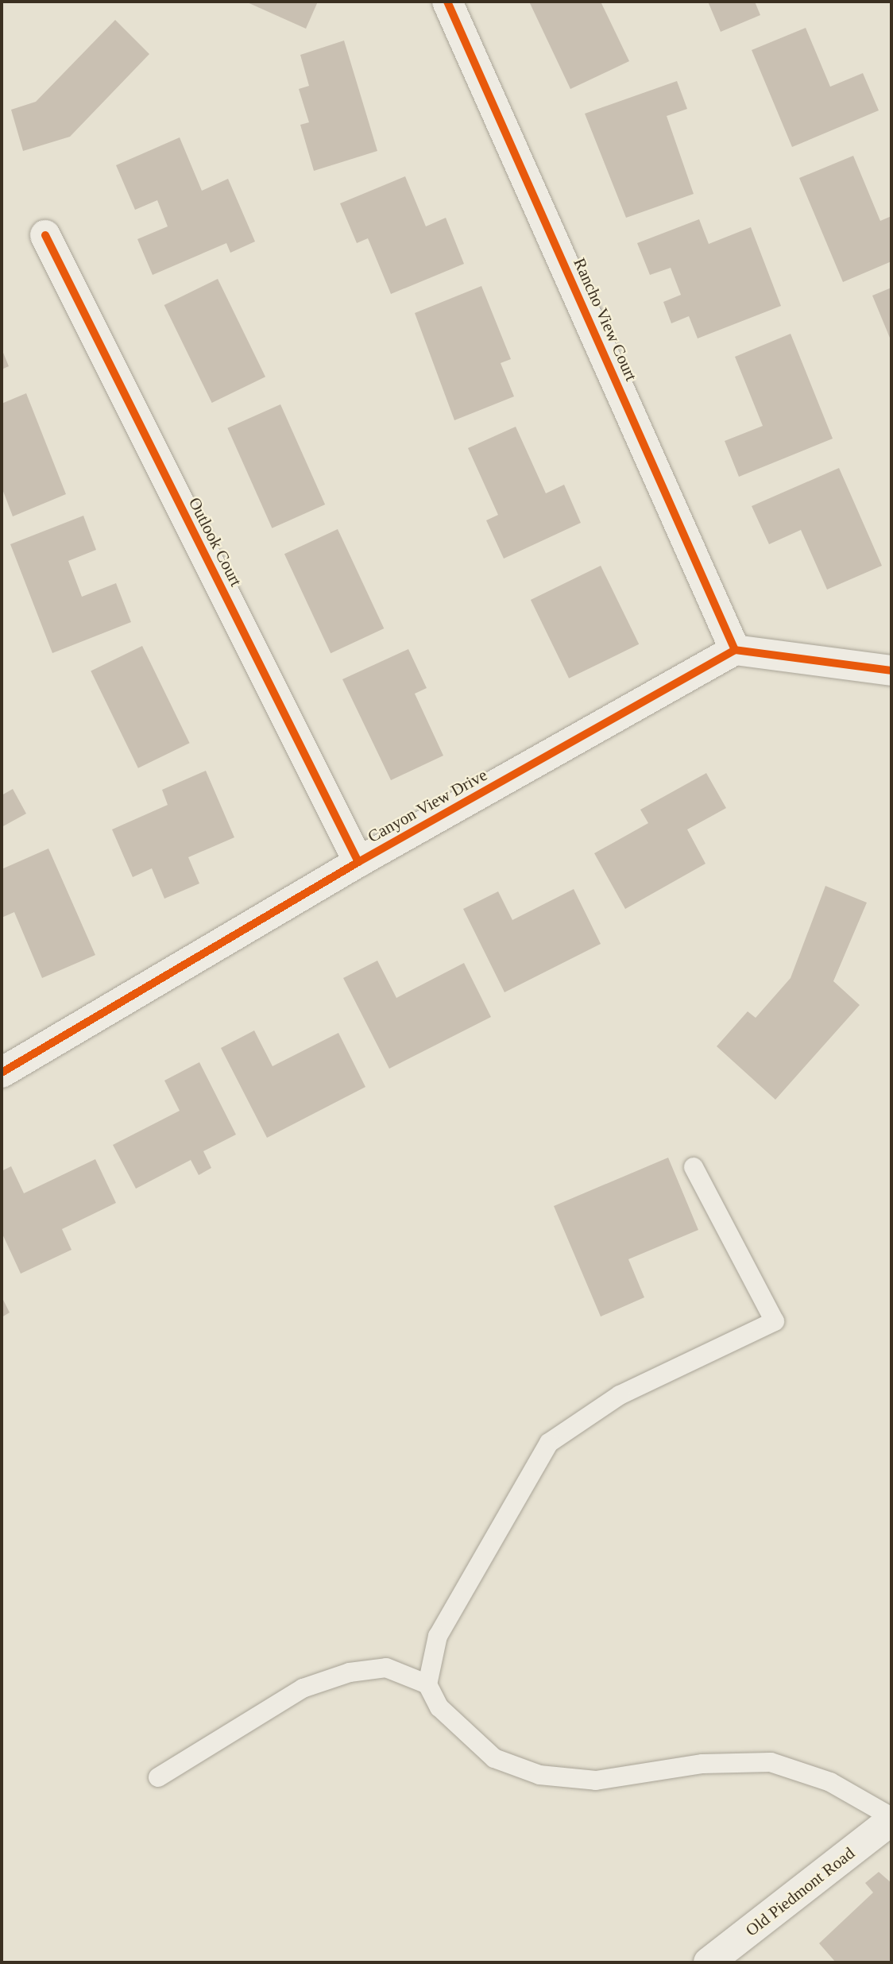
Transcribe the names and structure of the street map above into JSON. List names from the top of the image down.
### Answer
{
  "streets": {
    "street": [
      "Rancho View Court",
      "Outlook Court",
      "Canyon View Drive",
      "Old Piedmont Road"
    ]
  },
  "crossings": [
    ["Rancho View Court", "Canyon View Drive"],
    ["Outlook Court", "Canyon View Drive"]
  ]
}
